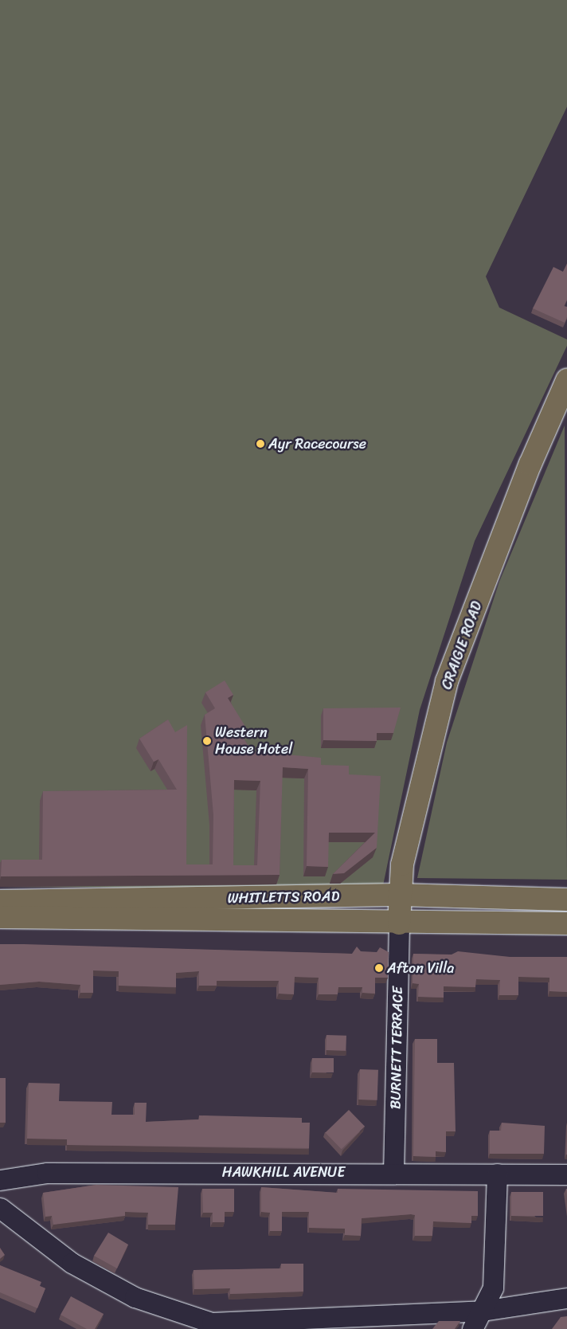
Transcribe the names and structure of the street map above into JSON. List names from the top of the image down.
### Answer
{
  "streets": {
    "main road": ["CRAIGIE ROAD", "WHITLETTS ROAD"],
    "street": ["BURNETT TERRACE", "HAWKHILL AVENUE"]
  },
  "crossings": [
    ["CRAIGIE ROAD", "WHITLETTS ROAD"],
    ["CRAIGIE ROAD", "BURNETT TERRACE"],
    ["WHITLETTS ROAD", "BURNETT TERRACE"],
    ["BURNETT TERRACE", "HAWKHILL AVENUE"]
  ],
  "places": ["Ayr Racecourse", "Western House Hotel", "Afton Villa"]
}
